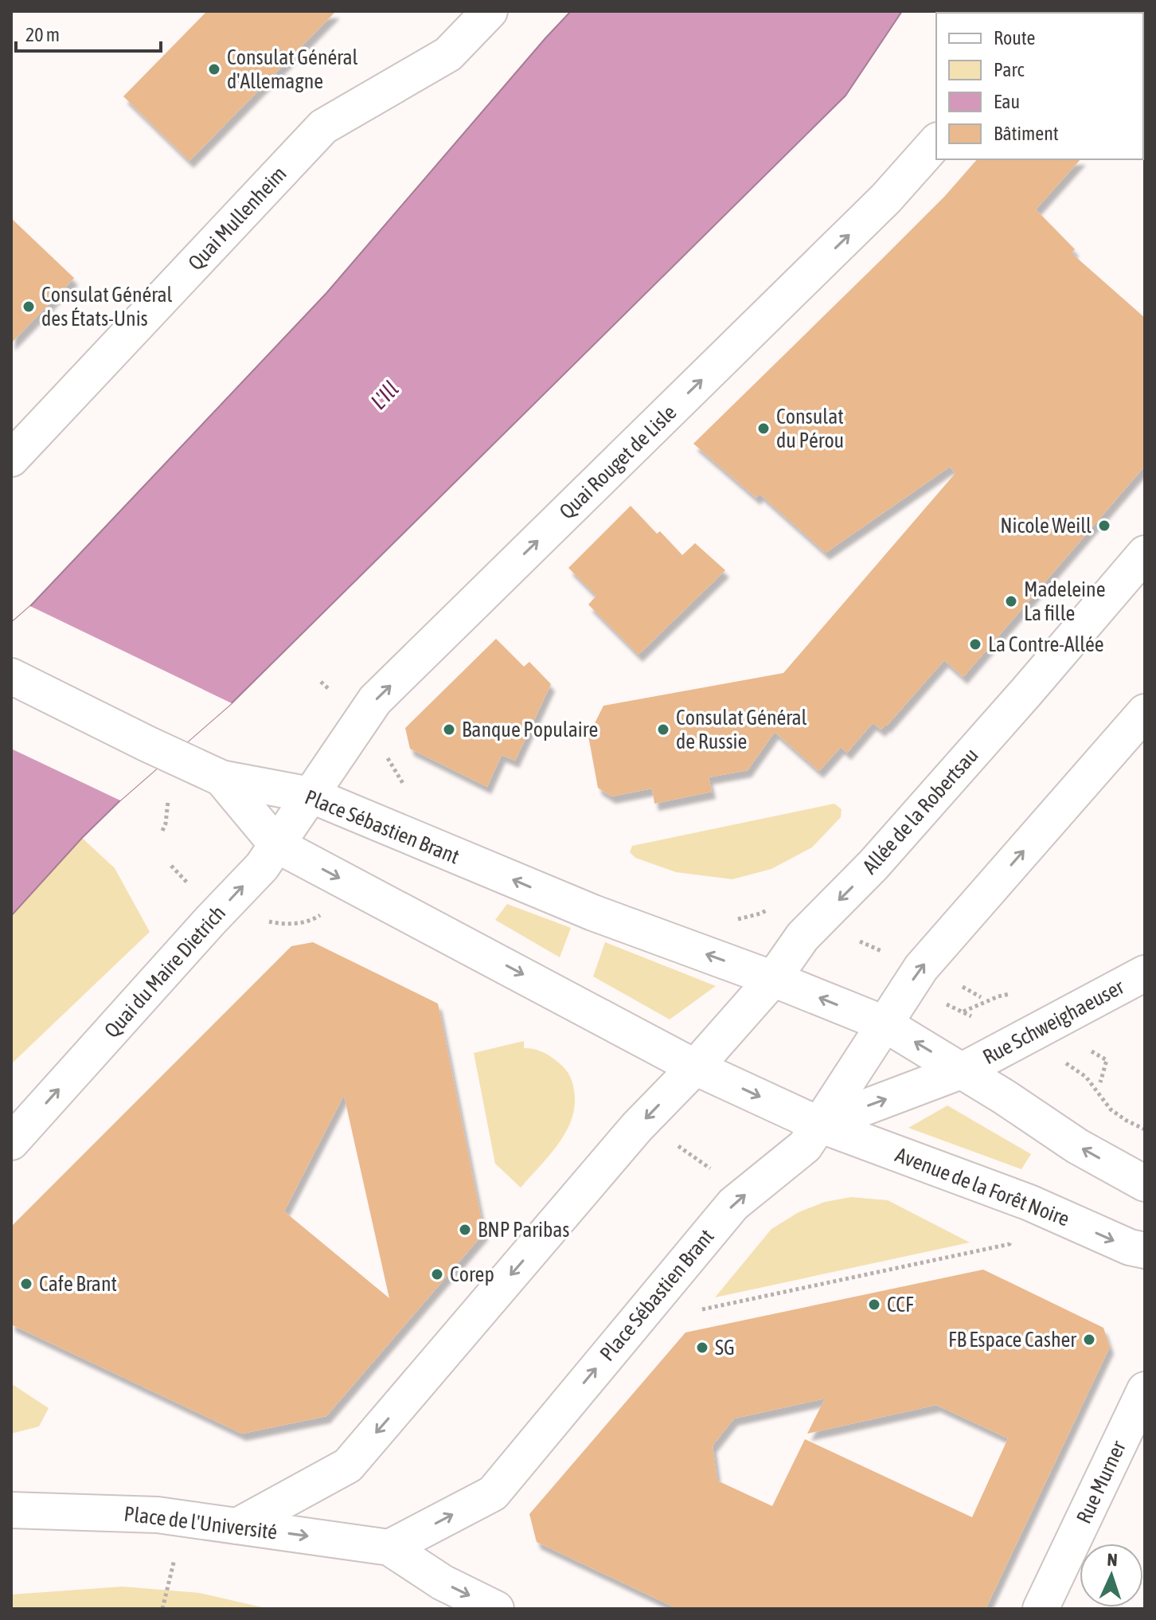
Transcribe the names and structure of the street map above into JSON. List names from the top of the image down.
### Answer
{
  "streets": {
    "street": [
      "Quai Mullenheim",
      "Quai Rouget de Lisle",
      "Allée de la Robertsau",
      "Place Sébastien Brant",
      "Quai du Maire Dietrich",
      "Rue Schweighaeuser",
      "Avenue de la Forêt Noire",
      "Rue Murner",
      "Place de l'Université"
    ]
  },
  "crossings": [
    ["Quai Rouget de Lisle", "Place Sébastien Brant"],
    ["Quai Rouget de Lisle", "Quai du Maire Dietrich"],
    ["Allée de la Robertsau", "Place Sébastien Brant"],
    ["Place Sébastien Brant", "Quai du Maire Dietrich"],
    ["Place Sébastien Brant", "Rue Schweighaeuser"],
    ["Place Sébastien Brant", "Avenue de la Forêt Noire"],
    ["Place Sébastien Brant", "Place de l'Université"],
    ["Rue Schweighaeuser", "Avenue de la Forêt Noire"]
  ],
  "one_way": [
    "Quai Rouget de Lisle",
    "Quai du Maire Dietrich",
    "Rue Schweighaeuser",
    "Place de l'Université"
  ],
  "water": ["L'Ill"],
  "places": [
    "Consulat Général d'Allemagne",
    "Consulat Général des États-Unis",
    "Consulat du Pérou",
    "Nicole Weill",
    "Madeleine La fille",
    "La Contre-Allée",
    "Banque Populaire",
    "Consulat Général de Russie",
    "BNP Paribas",
    "Corep",
    "Cafe Brant",
    "CCF",
    "FB Espace Casher",
    "SG"
  ],
  "legend": [
    "Route",
    "Parc",
    "Eau",
    "Bâtiment"
  ],
  "scale_bar": "20 m",
  "north": "top"
}
